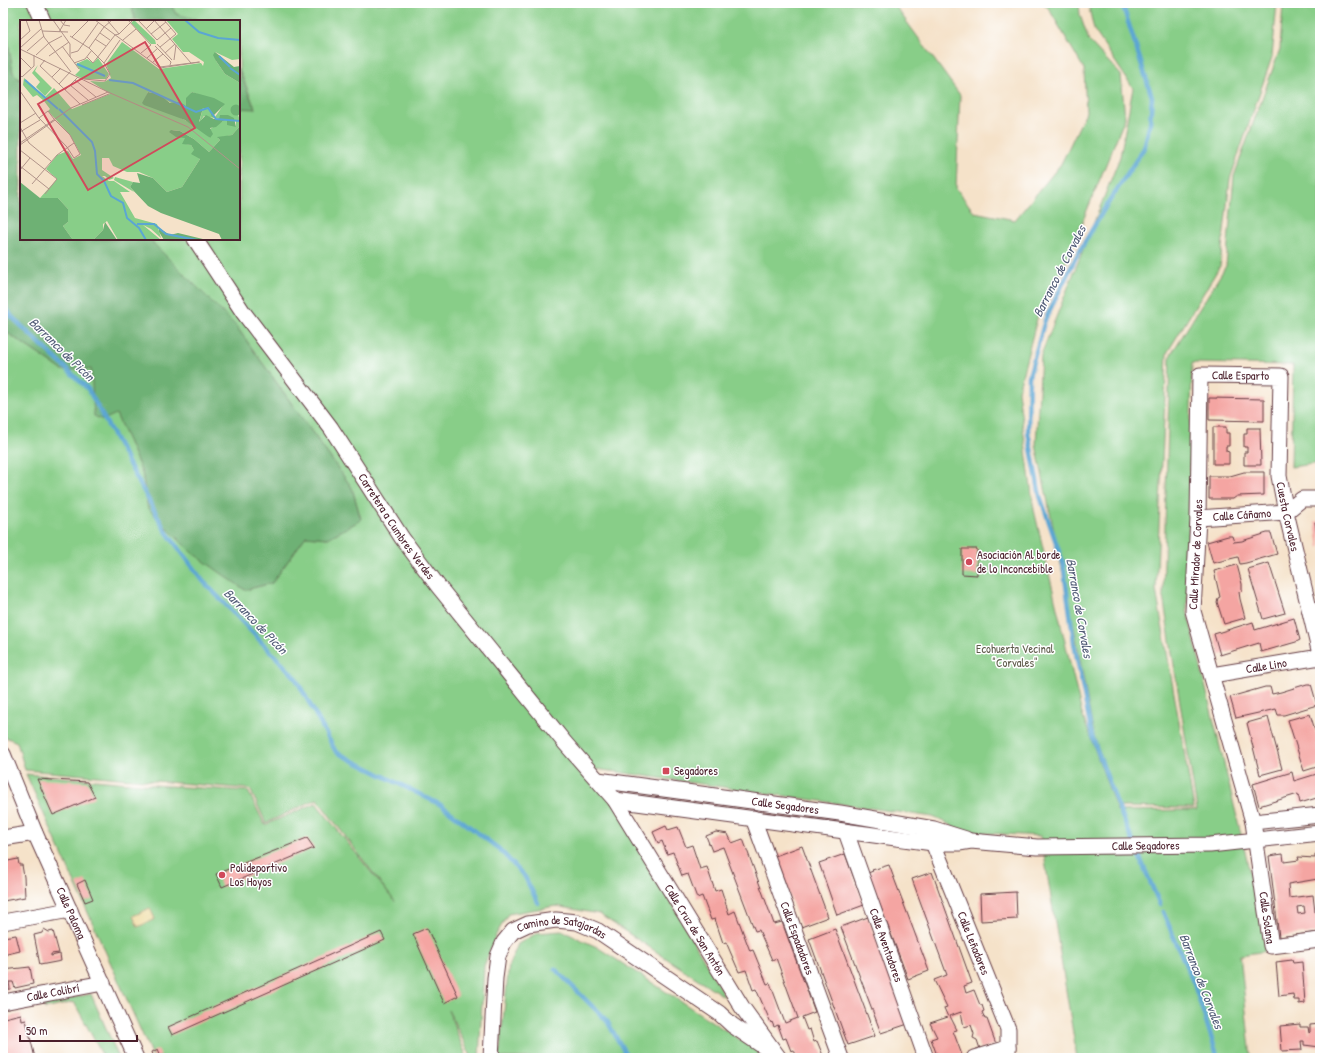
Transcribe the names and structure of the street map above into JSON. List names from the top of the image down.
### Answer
{
  "streets": {
    "street": [
      "Calle Esparto",
      "Calle Cáñamo",
      "Cuesta Corvales",
      "Carretera a Cumbres Verdes",
      "Calle Mirador de Corvales",
      "Calle Lino",
      "Calle Segadores",
      "Calle Paloma",
      "Calle Solana",
      "Calle Cruz de San Antón",
      "Camino de Satajardas",
      "Calle Espadadores",
      "Calle Leñadores",
      "Calle Aventadores",
      "Calle Colibrí"
    ]
  },
  "crossings": [
    ["Calle Esparto", "Cuesta Corvales"],
    ["Calle Esparto", "Calle Mirador de Corvales"],
    ["Calle Cáñamo", "Cuesta Corvales"],
    ["Calle Cáñamo", "Calle Mirador de Corvales"],
    ["Carretera a Cumbres Verdes", "Calle Segadores"],
    ["Carretera a Cumbres Verdes", "Calle Cruz de San Antón"],
    ["Calle Mirador de Corvales", "Calle Lino"],
    ["Calle Mirador de Corvales", "Calle Segadores"],
    ["Calle Mirador de Corvales", "Calle Solana"],
    ["Calle Segadores", "Calle Solana"],
    ["Calle Segadores", "Calle Cruz de San Antón"],
    ["Calle Segadores", "Calle Espadadores"],
    ["Calle Segadores", "Calle Leñadores"],
    ["Calle Segadores", "Calle Aventadores"],
    ["Calle Paloma", "Calle Colibrí"],
    ["Calle Cruz de San Antón", "Camino de Satajardas"]
  ],
  "water": ["Barranco de Corvales", "Barranco de Picón"],
  "parks": ["Ecohuerta Vecinal \"Corvales\""],
  "places": {
    "other": ["Asociación Al borde de lo Inconcebible", "Polideportivo Los Hoyos"],
    "transit": ["Segadores"]
  },
  "scale_bar": "50 m"
}
